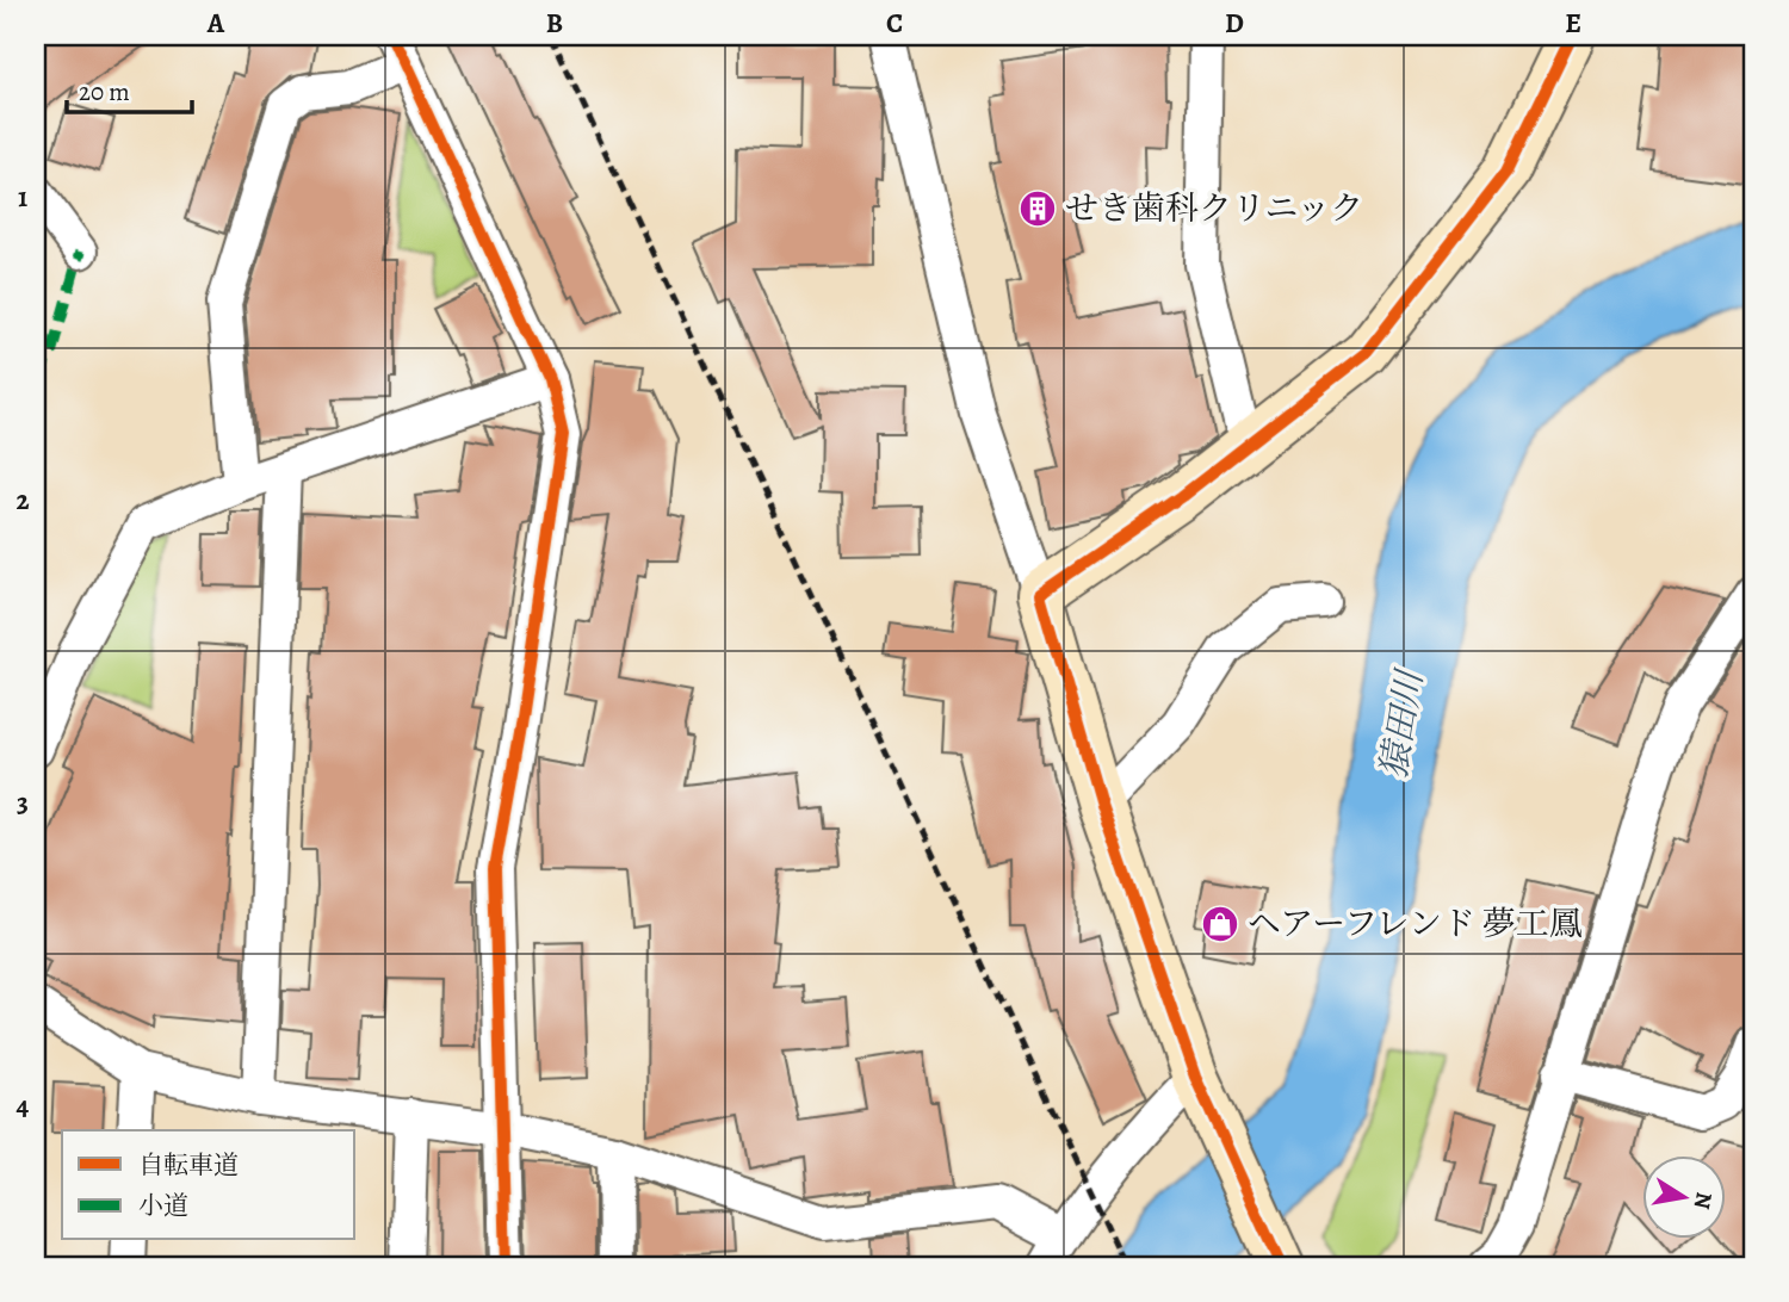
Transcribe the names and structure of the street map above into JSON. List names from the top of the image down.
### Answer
{
  "water": ["猿田川"],
  "places": {
    "building": ["せき歯科クリニック"],
    "shop": ["ヘアーフレンド 夢工鳳"]
  },
  "legend": ["自転車道", "小道"],
  "scale_bar": "20 m",
  "north": "right",
  "grid": {
    "columns": [
      "A",
      "B",
      "C",
      "D",
      "E"
    ],
    "rows": [
      "1",
      "2",
      "3",
      "4"
    ]
  }
}
